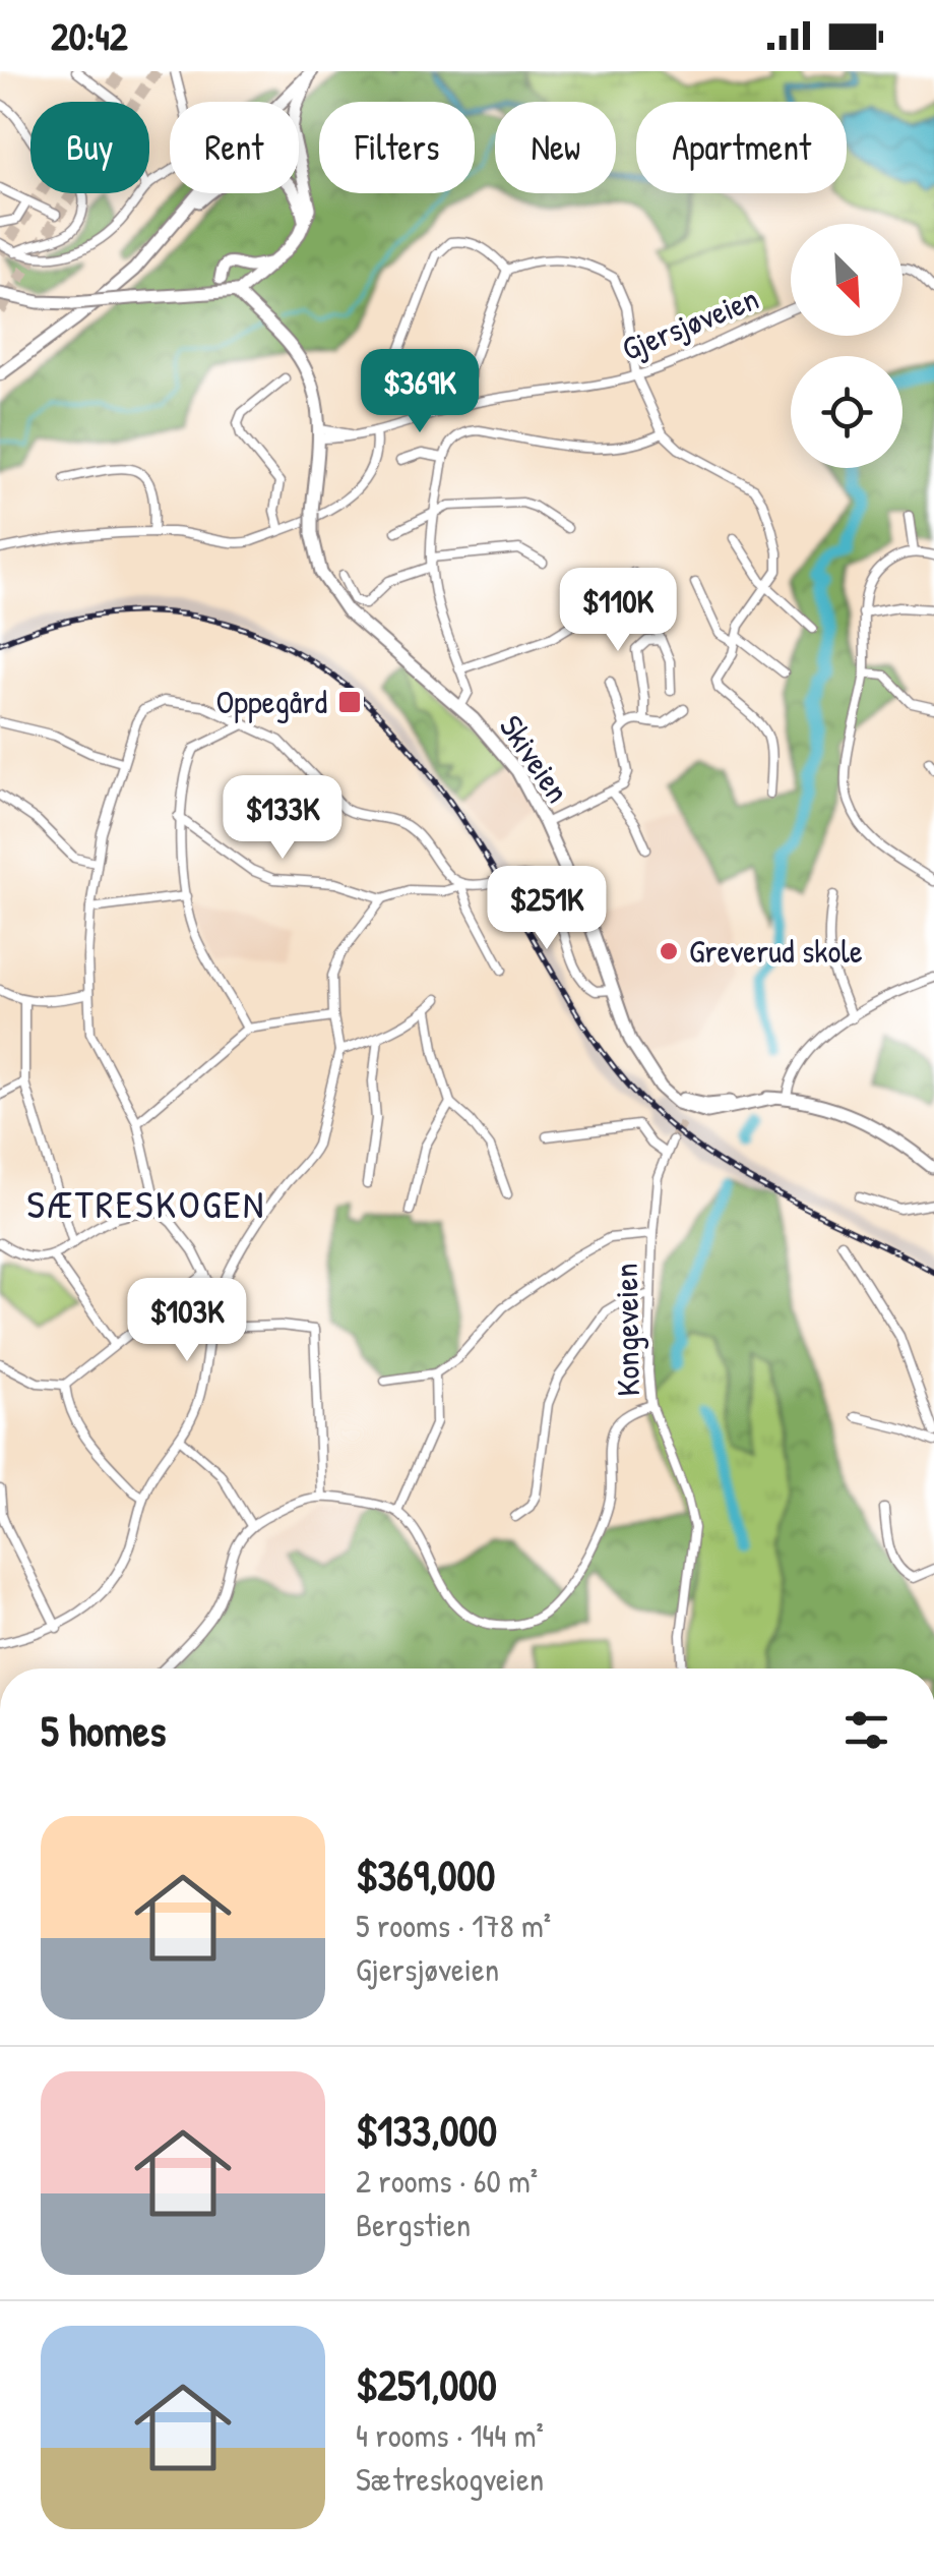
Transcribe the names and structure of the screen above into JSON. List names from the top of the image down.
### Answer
{
  "streets": {
    "main road": ["Skiveien"],
    "street": ["Gjersjøveien", "Kongeveien"]
  },
  "crossings": [
    ["Gjersjøveien", "Skiveien"]
  ],
  "districts": ["SÆTRESKOGEN"],
  "places": {
    "transit": ["Oppegård"],
    "other": ["Greverud skole"]
  },
  "north": "bottom right",
  "page": {
    "status": "20:42",
    "chip": [
      "Buy",
      "Rent",
      "Filters",
      "New",
      "Apartment"
    ],
    "price": [
      "$369K",
      "$110K",
      "$133K",
      "$251K",
      "$103K"
    ],
    "heading": "5 homes",
    "list": [
      {
        "name": "$369,000",
        "note": "5 rooms · 178 m² · Gjersjøveien"
      },
      {
        "name": "$133,000",
        "note": "2 rooms · 60 m² · Bergstien"
      },
      {
        "name": "$251,000",
        "note": "4 rooms · 144 m² · Sætreskogveien"
      }
    ]
  }
}
